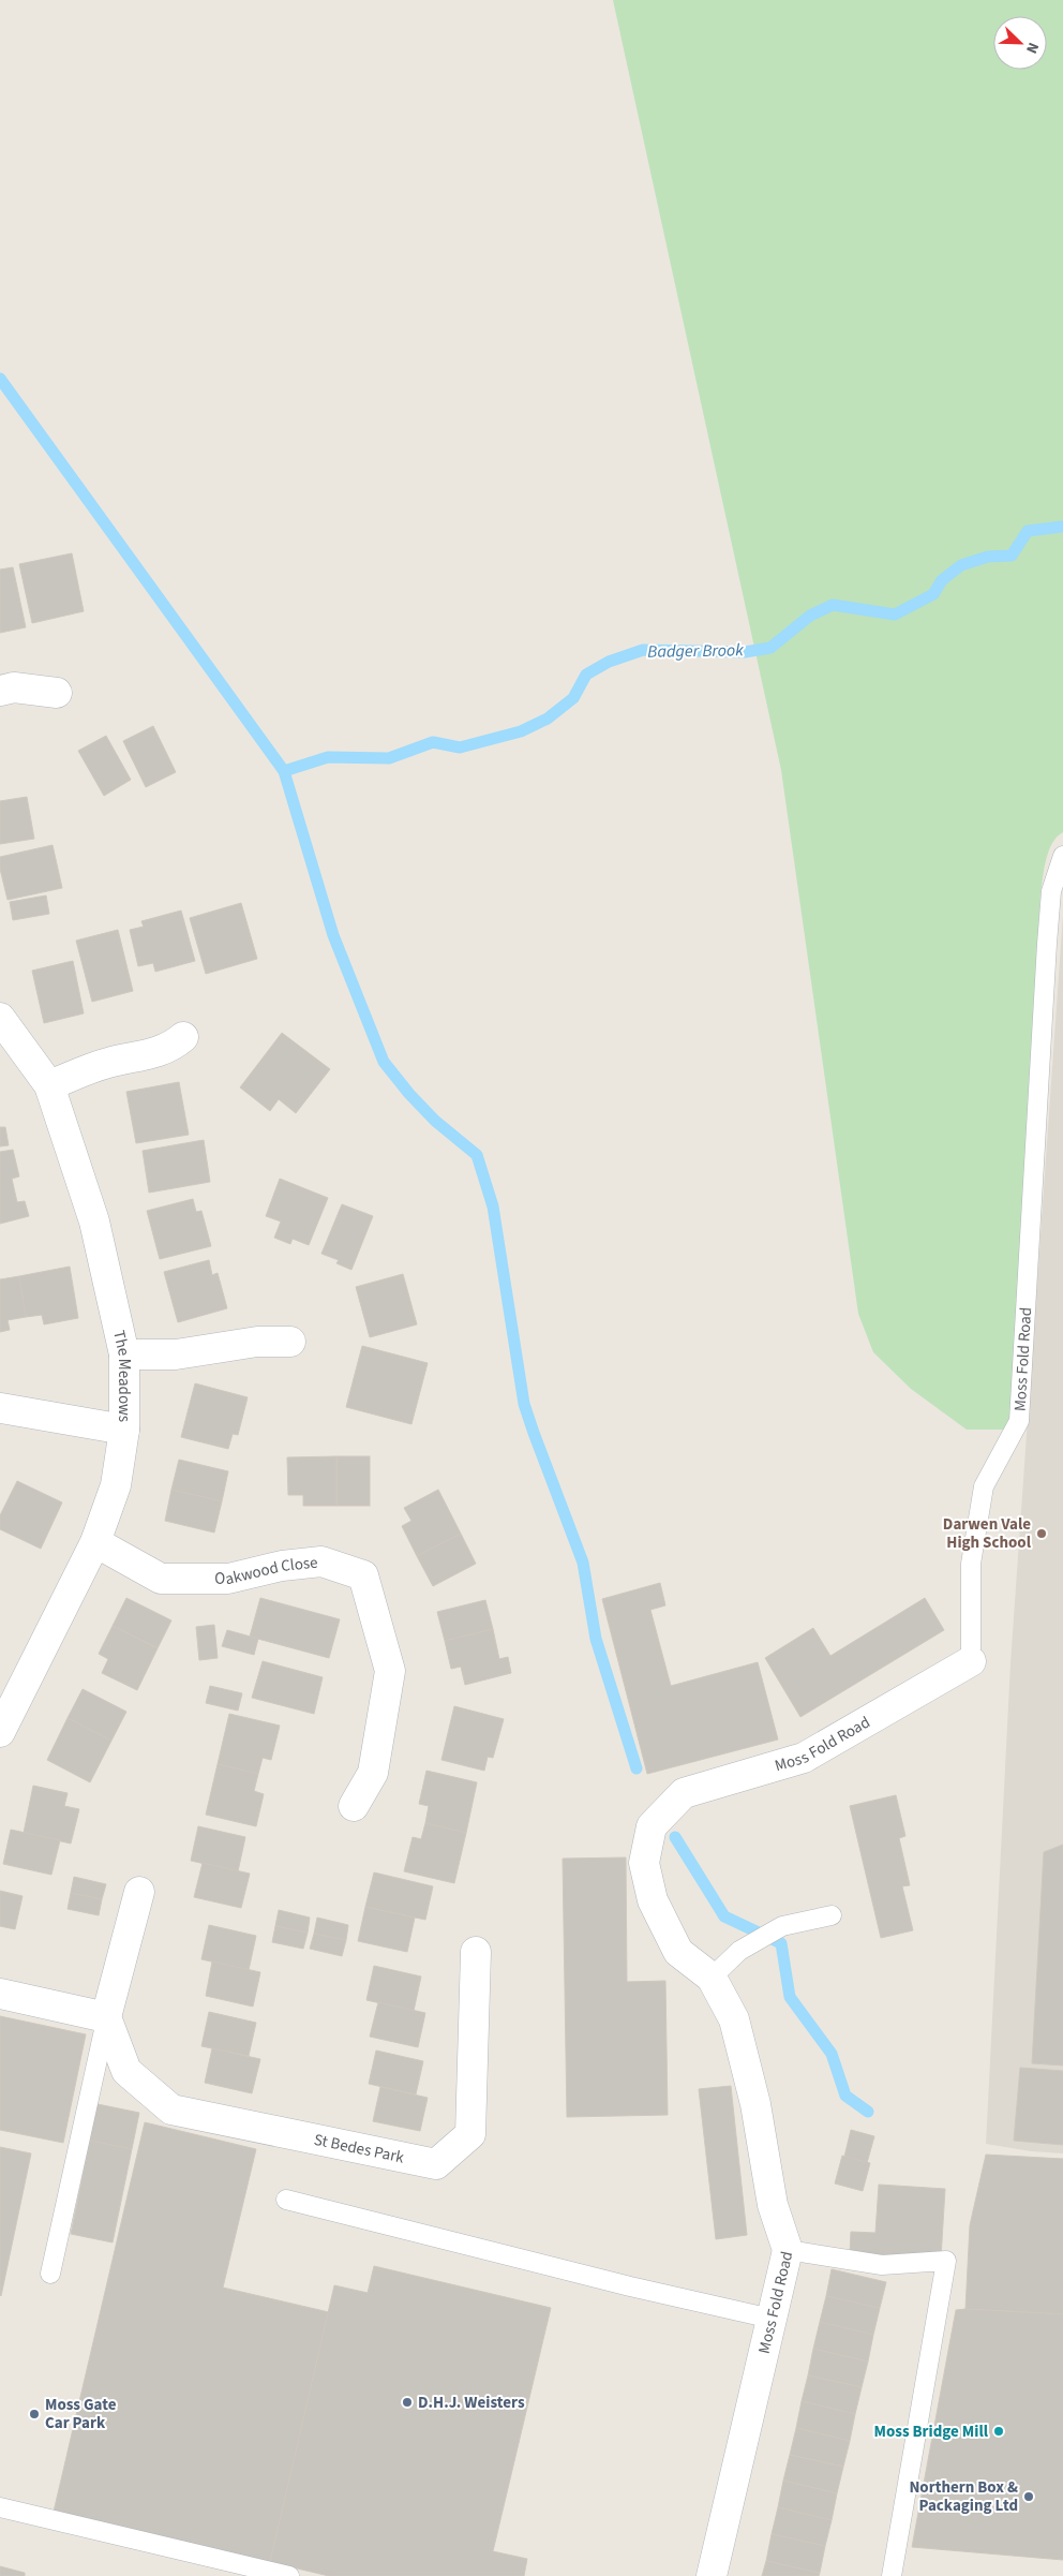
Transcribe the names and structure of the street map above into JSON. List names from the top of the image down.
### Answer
{
  "streets": {
    "street": [
      "Moss Fold Road",
      "The Meadows",
      "Oakwood Close",
      "St Bedes Park"
    ]
  },
  "crossings": [
    ["The Meadows", "Oakwood Close"]
  ],
  "water": ["Badger Brook"],
  "places": [
    "Darwen Vale High School",
    "D.H.J. Weisters",
    "Moss Gate Car Park",
    "Moss Bridge Mill",
    "Northern Box & Packaging Ltd"
  ],
  "north": "bottom right"
}
